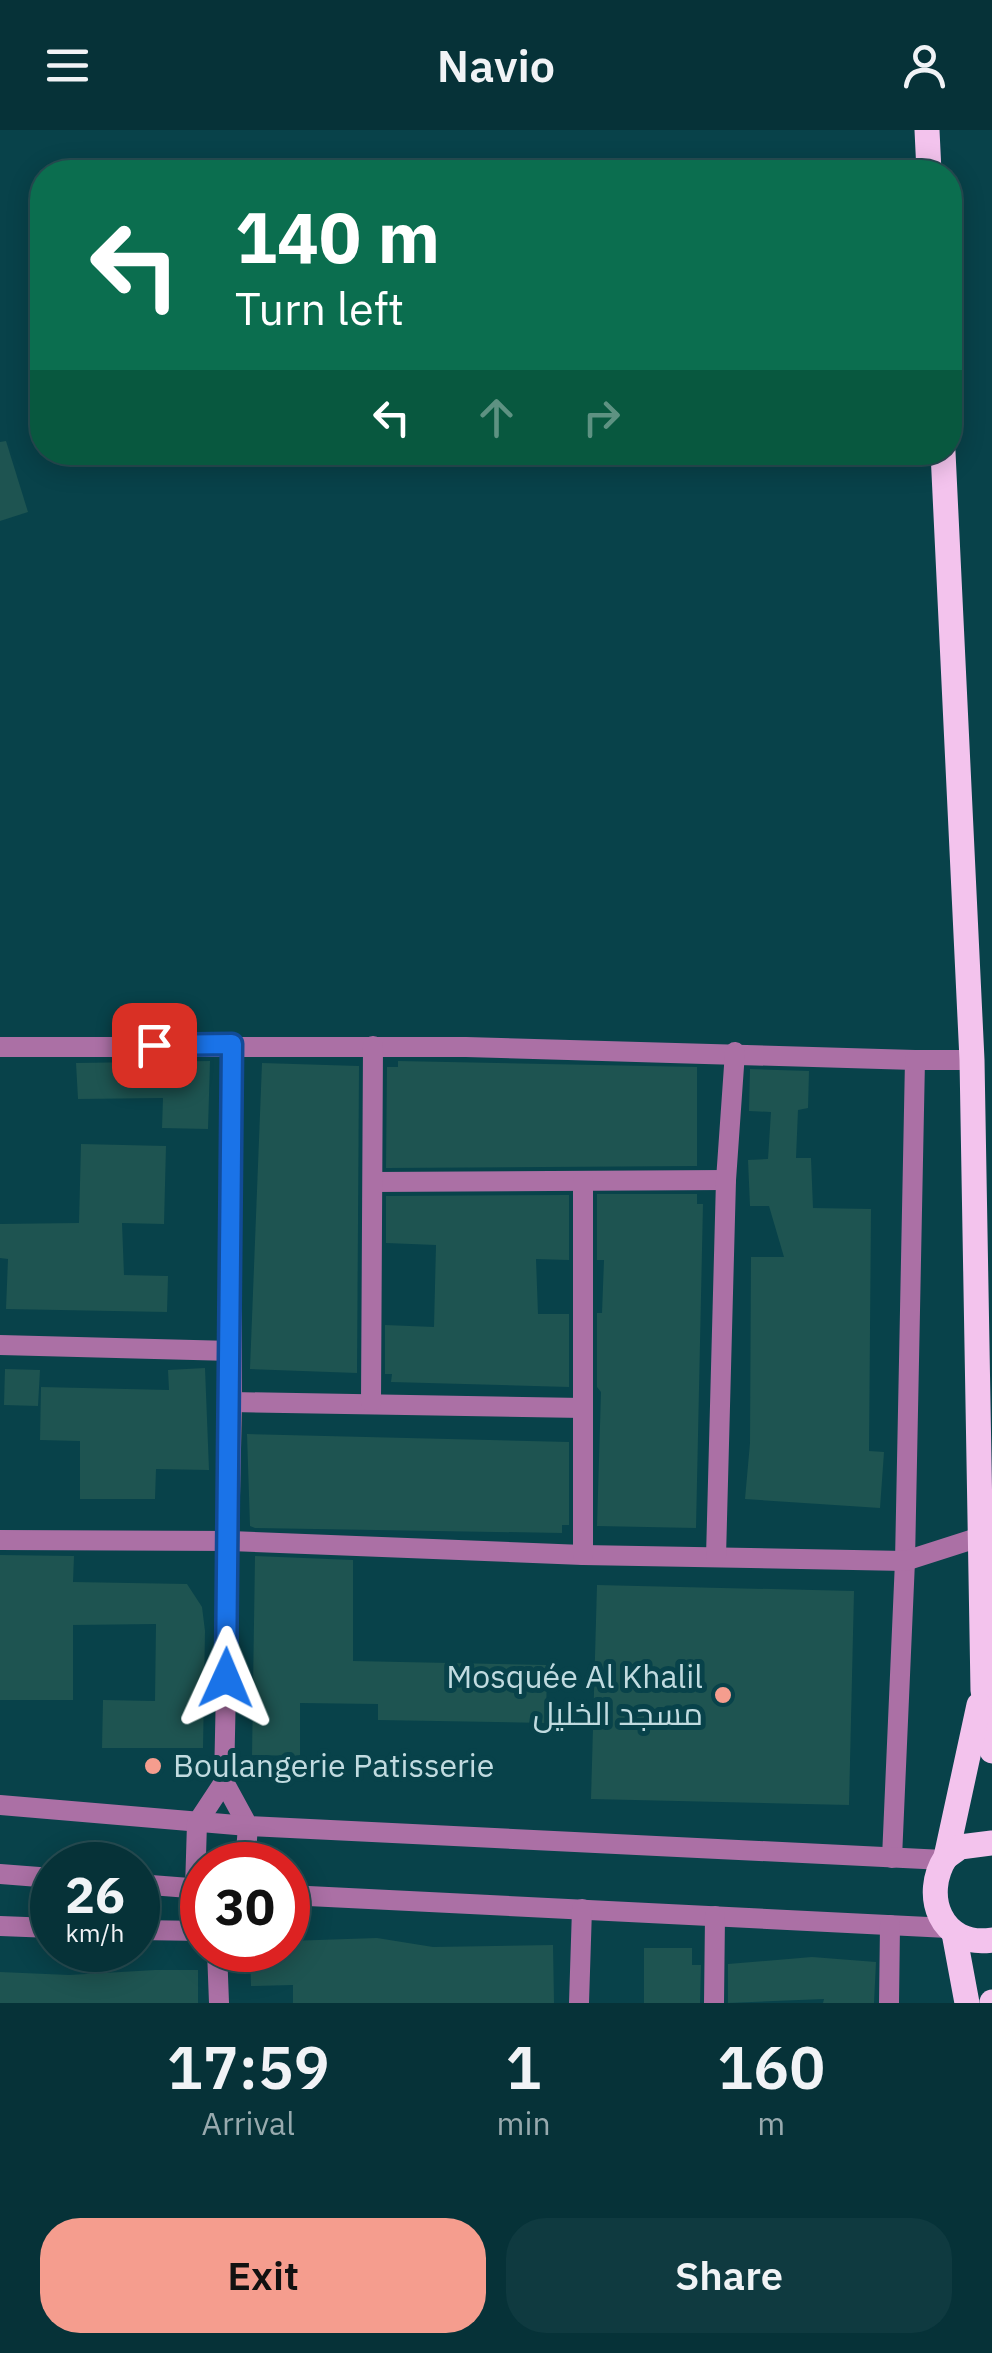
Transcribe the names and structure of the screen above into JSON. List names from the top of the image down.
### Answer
{
  "places": ["Mosquée Al Khalil مسجد الخليل", "Boulangerie Patisserie"],
  "page": {
    "header": "Navio",
    "turn": ["140 m", "Turn left"],
    "speed": "26 km/h",
    "limit": "30",
    "eta": [
      "17:59",
      "Arrival",
      "1",
      "min",
      "160",
      "m"
    ],
    "buttons": ["Exit", "Share"]
  }
}
